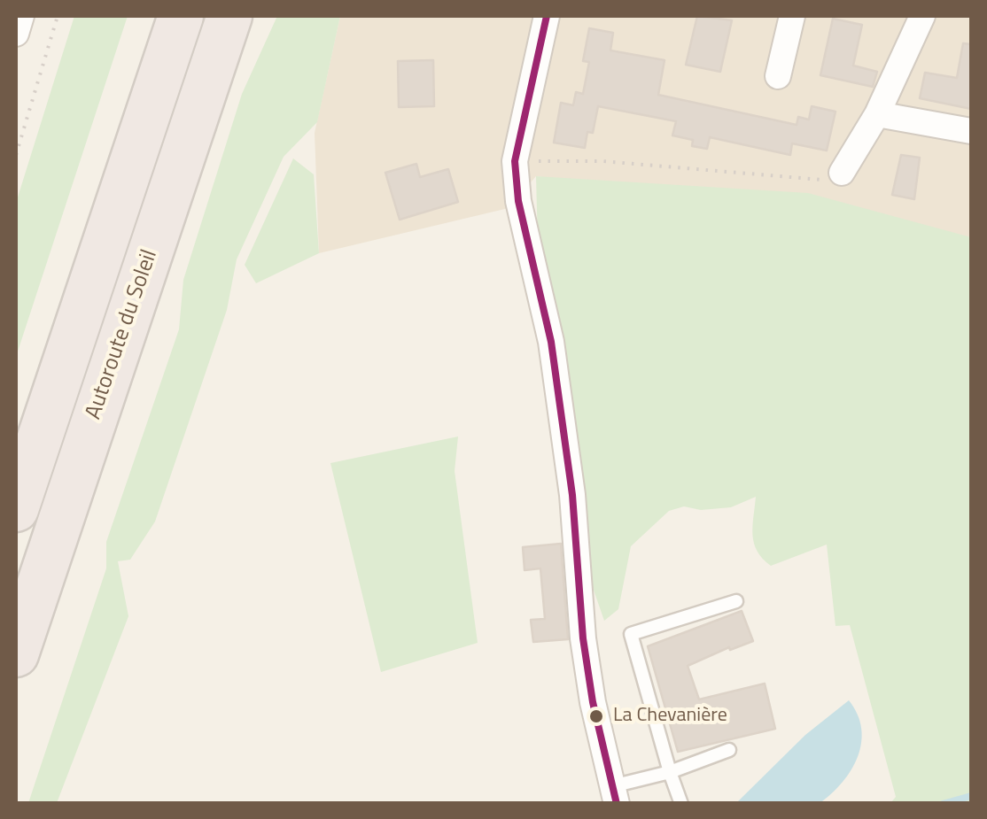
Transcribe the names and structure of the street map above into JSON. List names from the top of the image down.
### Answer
{
  "streets": {
    "highway": ["Autoroute du Soleil"]
  },
  "places": ["La Chevanière"]
}
